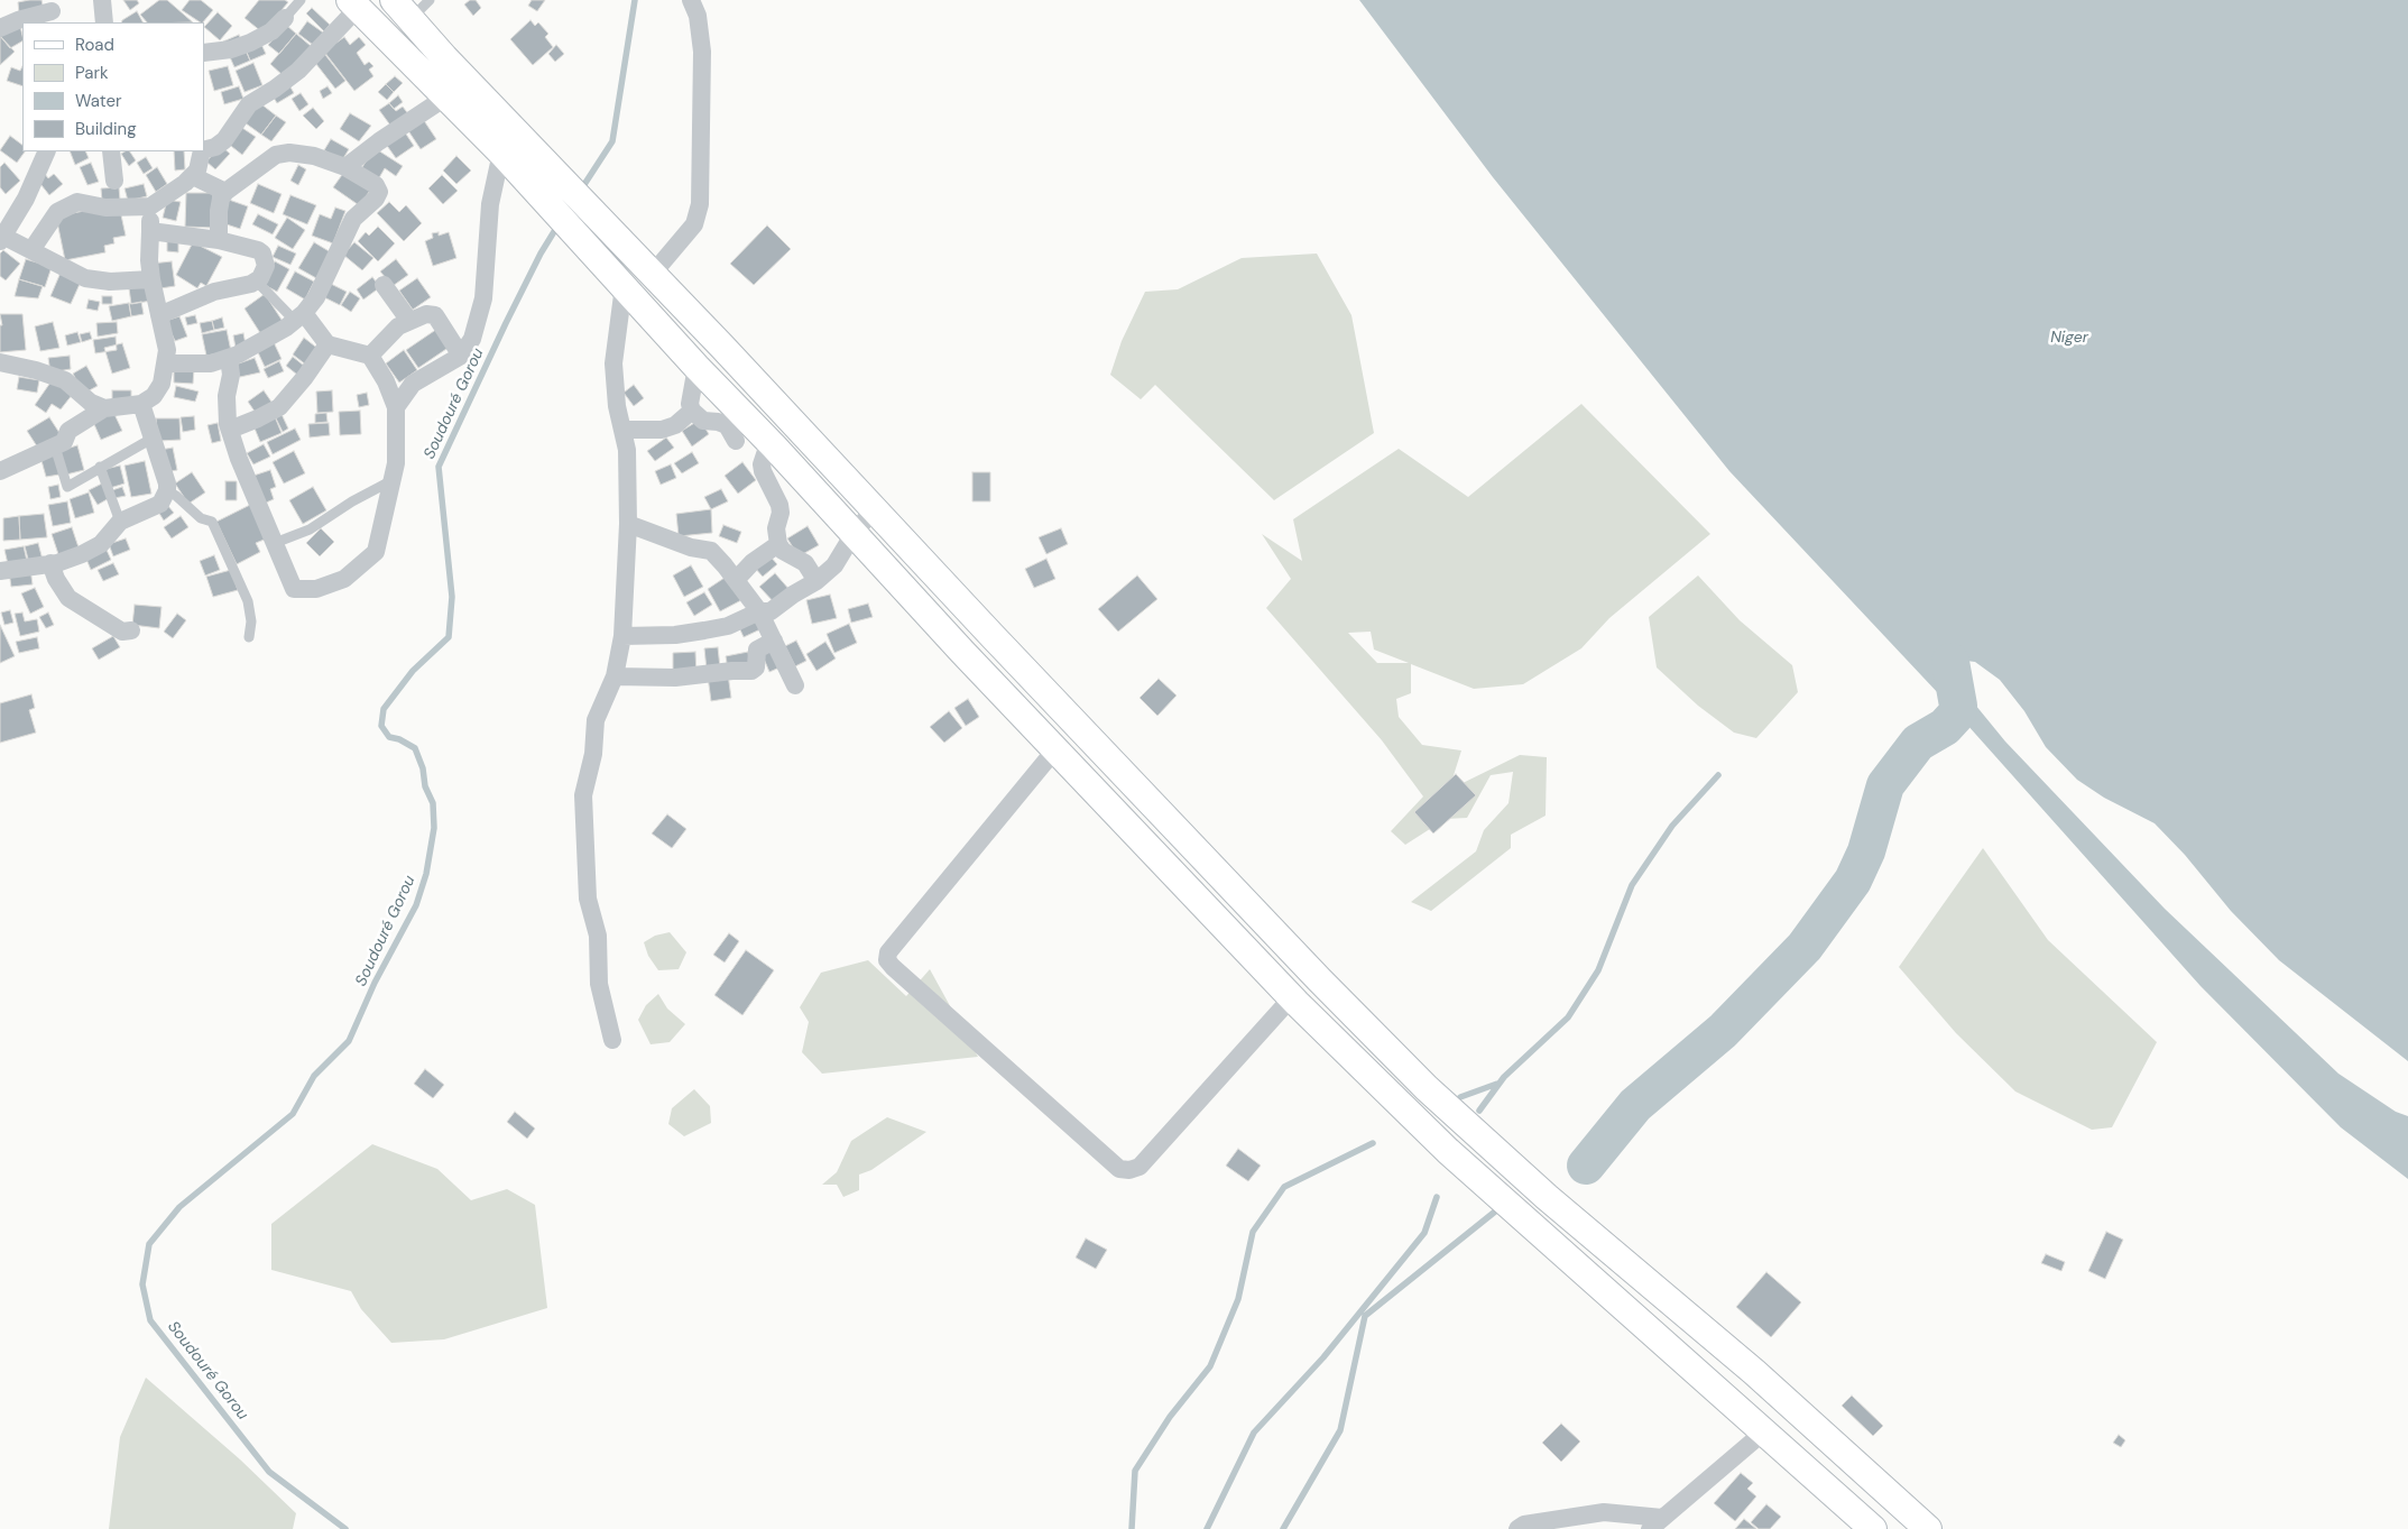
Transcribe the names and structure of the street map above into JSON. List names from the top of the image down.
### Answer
{
  "water": ["Niger", "Soudouré Gorou"],
  "legend": [
    "Road",
    "Park",
    "Water",
    "Building"
  ]
}
